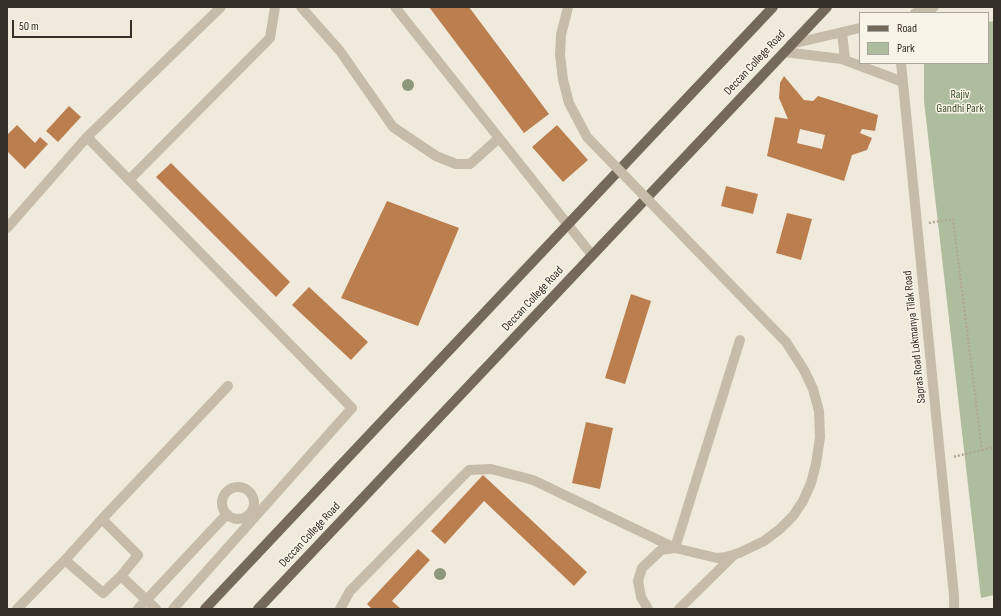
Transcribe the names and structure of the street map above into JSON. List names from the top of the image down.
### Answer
{
  "streets": {
    "main road": ["Deccan College Road"],
    "street": ["Sapras Road Lokmanya Tilak Road"]
  },
  "parks": ["Rajiv Gandhi Park"],
  "legend": ["Road", "Park"],
  "scale_bar": "50 m"
}
